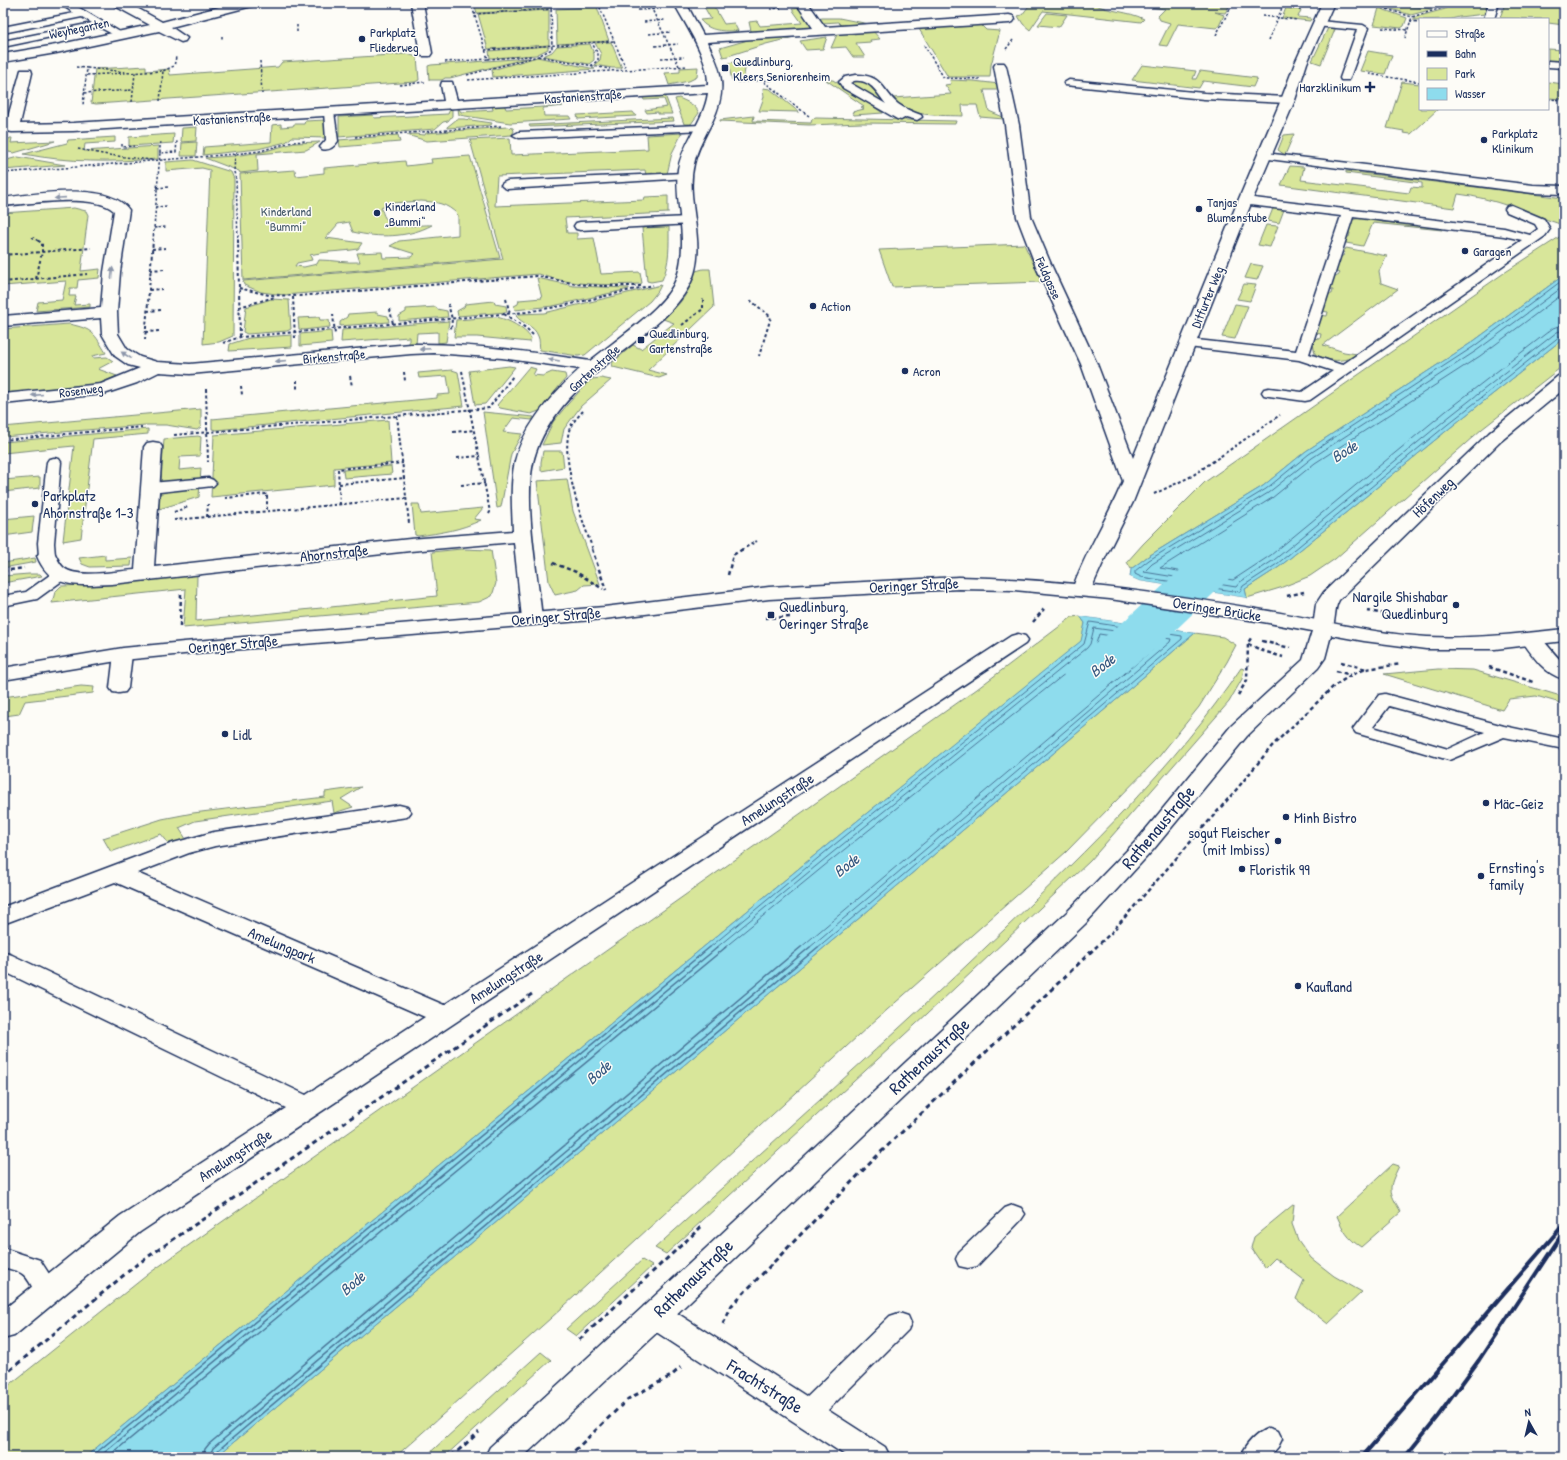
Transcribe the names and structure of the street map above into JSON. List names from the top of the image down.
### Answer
{
  "streets": {
    "street": [
      "Weyhegarten",
      "Kastanienstraße",
      "Feldgasse",
      "Ditfurter Weg",
      "Birkenstraße",
      "Gartenstraße",
      "Rosenweg",
      "Höfenweg",
      "Ahornstraße",
      "Oeringer Straße",
      "Oeringer Brücke",
      "Amelungstraße",
      "Rathenaustraße",
      "Amelungpark",
      "Frachtstraße"
    ]
  },
  "crossings": [
    ["Kastanienstraße", "Gartenstraße"],
    ["Feldgasse", "Ditfurter Weg"],
    ["Ditfurter Weg", "Oeringer Straße"],
    ["Birkenstraße", "Gartenstraße"],
    ["Birkenstraße", "Rosenweg"],
    ["Gartenstraße", "Ahornstraße"],
    ["Gartenstraße", "Oeringer Straße"],
    ["Höfenweg", "Oeringer Brücke"],
    ["Höfenweg", "Rathenaustraße"],
    ["Oeringer Straße", "Oeringer Brücke"],
    ["Oeringer Brücke", "Rathenaustraße"],
    ["Amelungstraße", "Amelungpark"],
    ["Rathenaustraße", "Frachtstraße"]
  ],
  "one_way": ["Birkenstraße"],
  "water": ["Bode"],
  "parks": ["Kinderland \"Bummi\""],
  "places": {
    "other": [
      "Parkplatz Fliederweg",
      "Parkplatz Klinikum",
      "Tanjas Blumenstube",
      "Kinderland „Bummi“",
      "Garagen",
      "Action",
      "Acron",
      "Parkplatz Ahornstraße 1-3",
      "Nargile Shishabar Quedlinburg",
      "Lidl",
      "Mäc-Geiz",
      "Minh Bistro",
      "sogut Fleischer (mit Imbiss)",
      "Floristik 99",
      "Ernsting's family",
      "Kaufland"
    ],
    "transit": ["Quedlinburg, Kleers Seniorenheim", "Quedlinburg, Gartenstraße", "Quedlinburg, Oeringer Straße"],
    "health": ["Harzklinikum"]
  },
  "legend": [
    "Straße",
    "Bahn",
    "Park",
    "Wasser"
  ],
  "north": "top"
}
